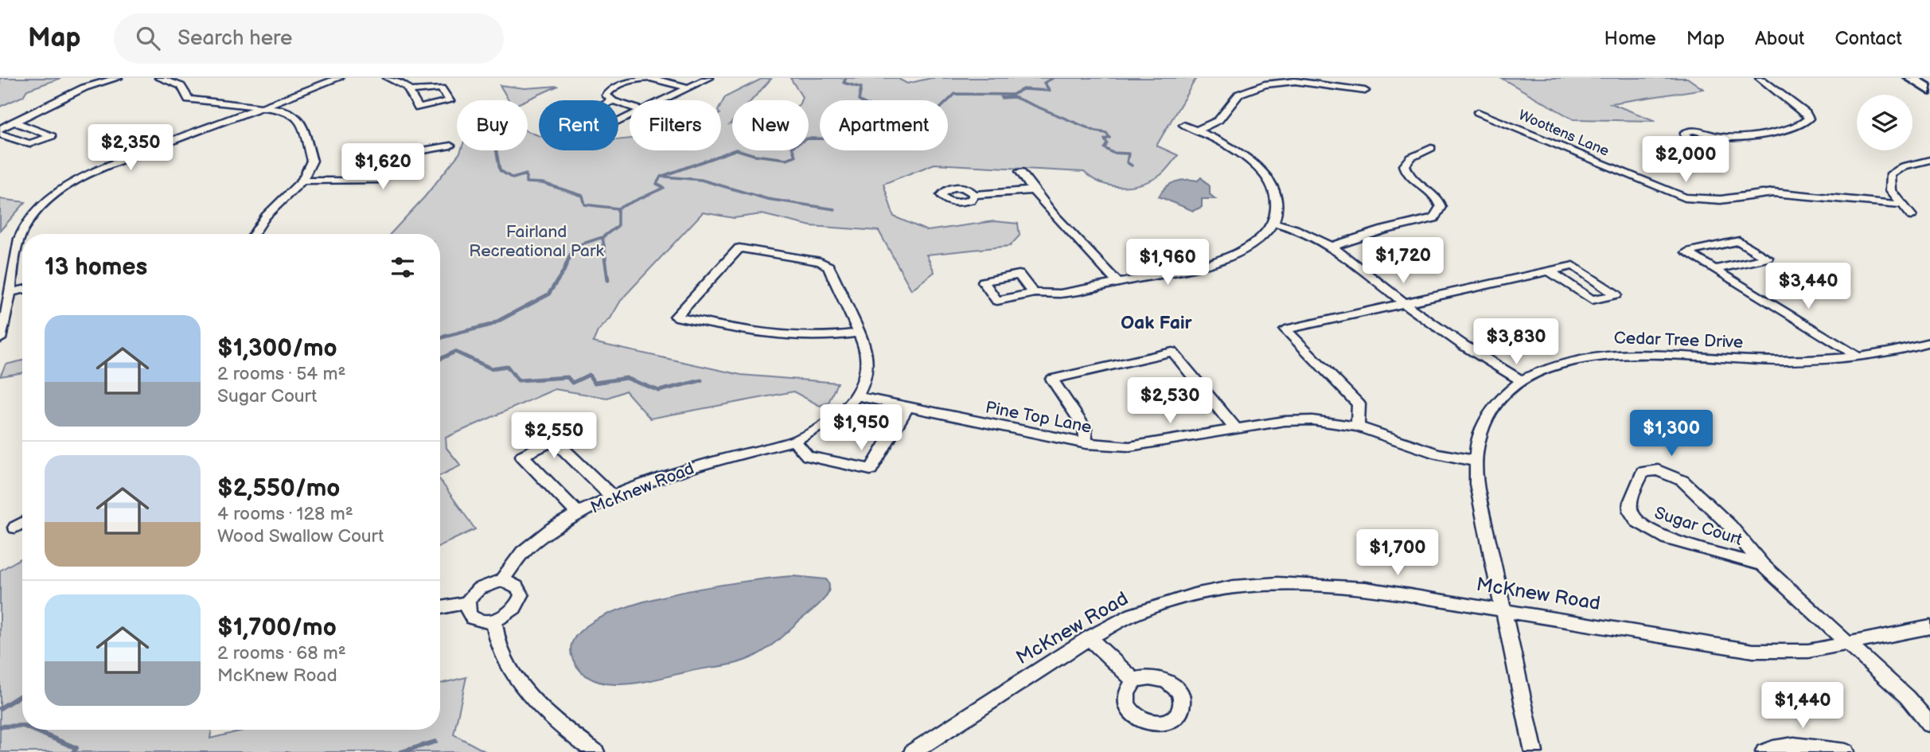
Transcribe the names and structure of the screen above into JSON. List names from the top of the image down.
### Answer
{
  "streets": {
    "street": [
      "Woottens Lane",
      "Cedar Tree Drive",
      "Pine Top Lane",
      "McKnew Road",
      "Sugar Court"
    ]
  },
  "crossings": [
    ["Cedar Tree Drive", "Pine Top Lane"],
    ["Cedar Tree Drive", "McKnew Road"],
    ["Pine Top Lane", "McKnew Road"],
    ["McKnew Road", "Sugar Court"]
  ],
  "districts": ["Oak Fair"],
  "parks": ["Fairland Recreational Park"],
  "page": {
    "header": "Map",
    "search": "Search here",
    "nav": [
      "Home",
      "Map",
      "About",
      "Contact"
    ],
    "chip": [
      "Buy",
      "Rent",
      "Filters",
      "New",
      "Apartment"
    ],
    "price": [
      "$2,350",
      "$2,000",
      "$1,620",
      "$1,720",
      "$1,960",
      "$3,440",
      "$3,830",
      "$2,530",
      "$1,950",
      "$1,300",
      "$2,550",
      "$1,700",
      "$1,440"
    ],
    "heading": "13 homes",
    "list": [
      {
        "name": "$1,300/mo",
        "note": "2 rooms · 54 m² · Sugar Court"
      },
      {
        "name": "$2,550/mo",
        "note": "4 rooms · 128 m² · Wood Swallow Court"
      },
      {
        "name": "$1,700/mo",
        "note": "2 rooms · 68 m² · McKnew Road"
      }
    ]
  }
}
